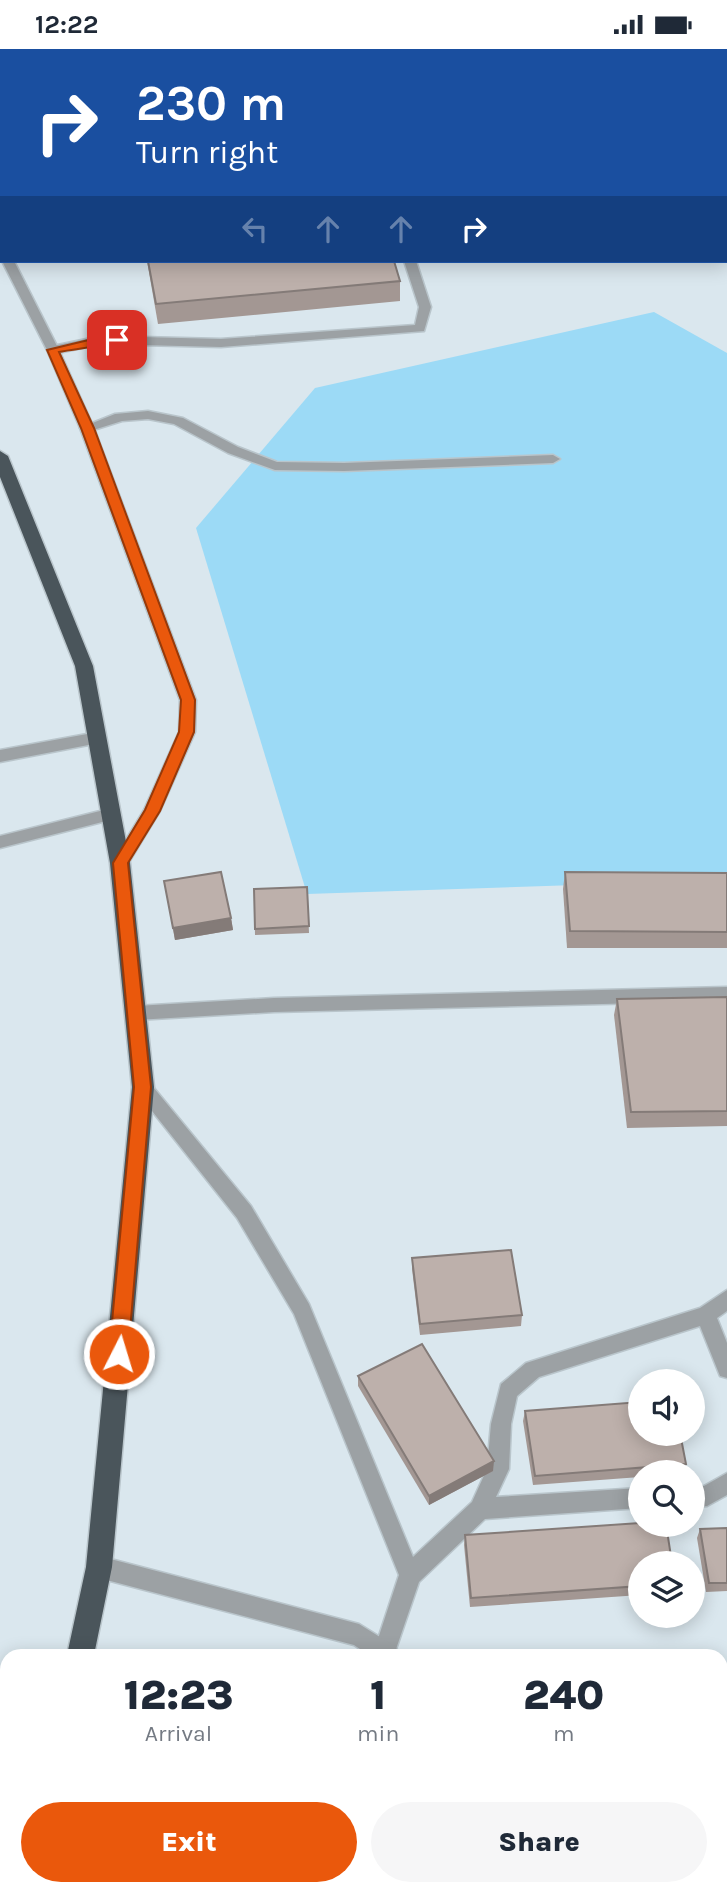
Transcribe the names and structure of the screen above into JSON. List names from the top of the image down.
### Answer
{
  "page": {
    "status": "12:22",
    "turn": ["230 m", "Turn right"],
    "eta": [
      "12:23",
      "Arrival",
      "1",
      "min",
      "240",
      "m"
    ],
    "buttons": ["Exit", "Share"]
  }
}
